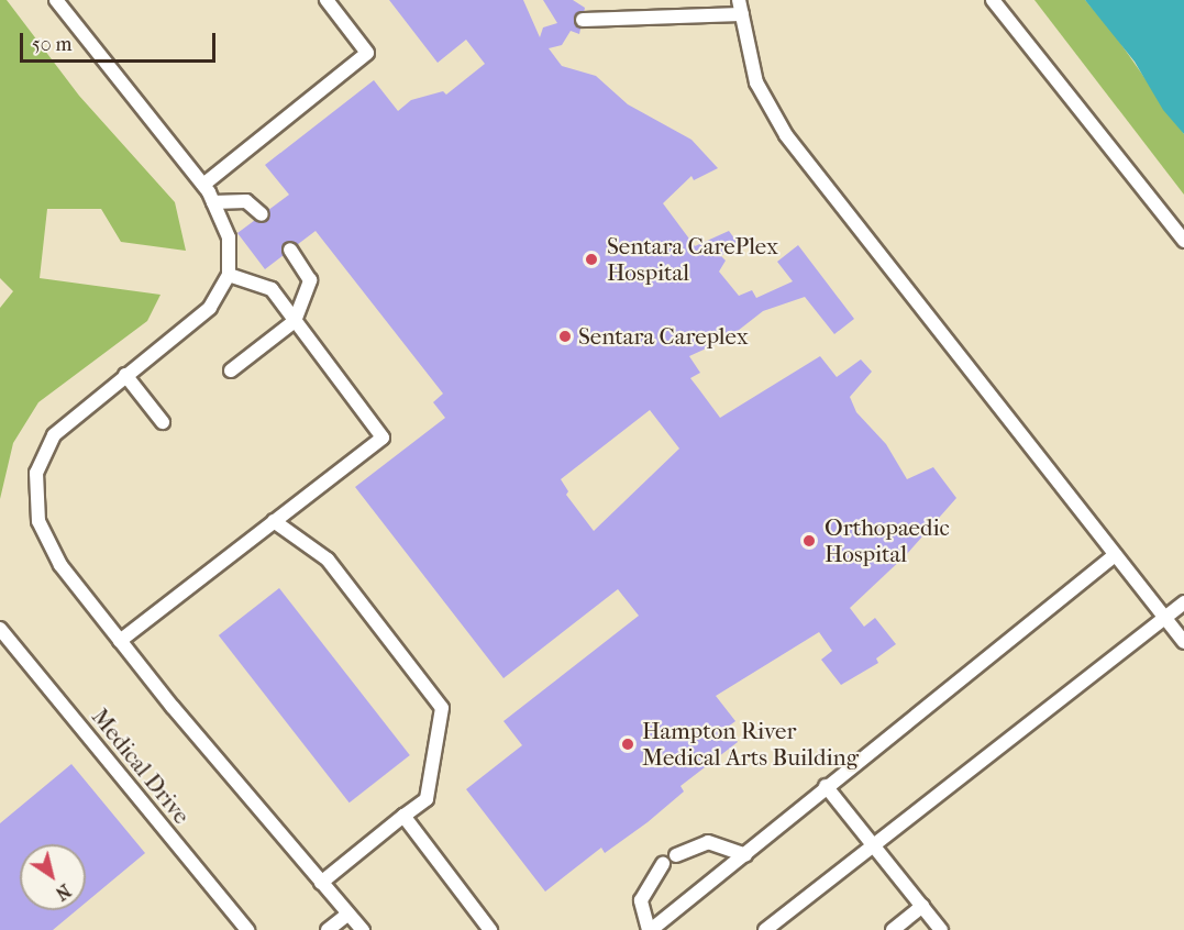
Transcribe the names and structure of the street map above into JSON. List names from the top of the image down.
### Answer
{
  "streets": {
    "lane": ["Medical Drive"]
  },
  "places": [
    "Sentara CarePlex Hospital",
    "Sentara Careplex",
    "Orthopaedic Hospital",
    "Hampton River Medical Arts Building"
  ],
  "scale_bar": "50 m",
  "north": "bottom right"
}
